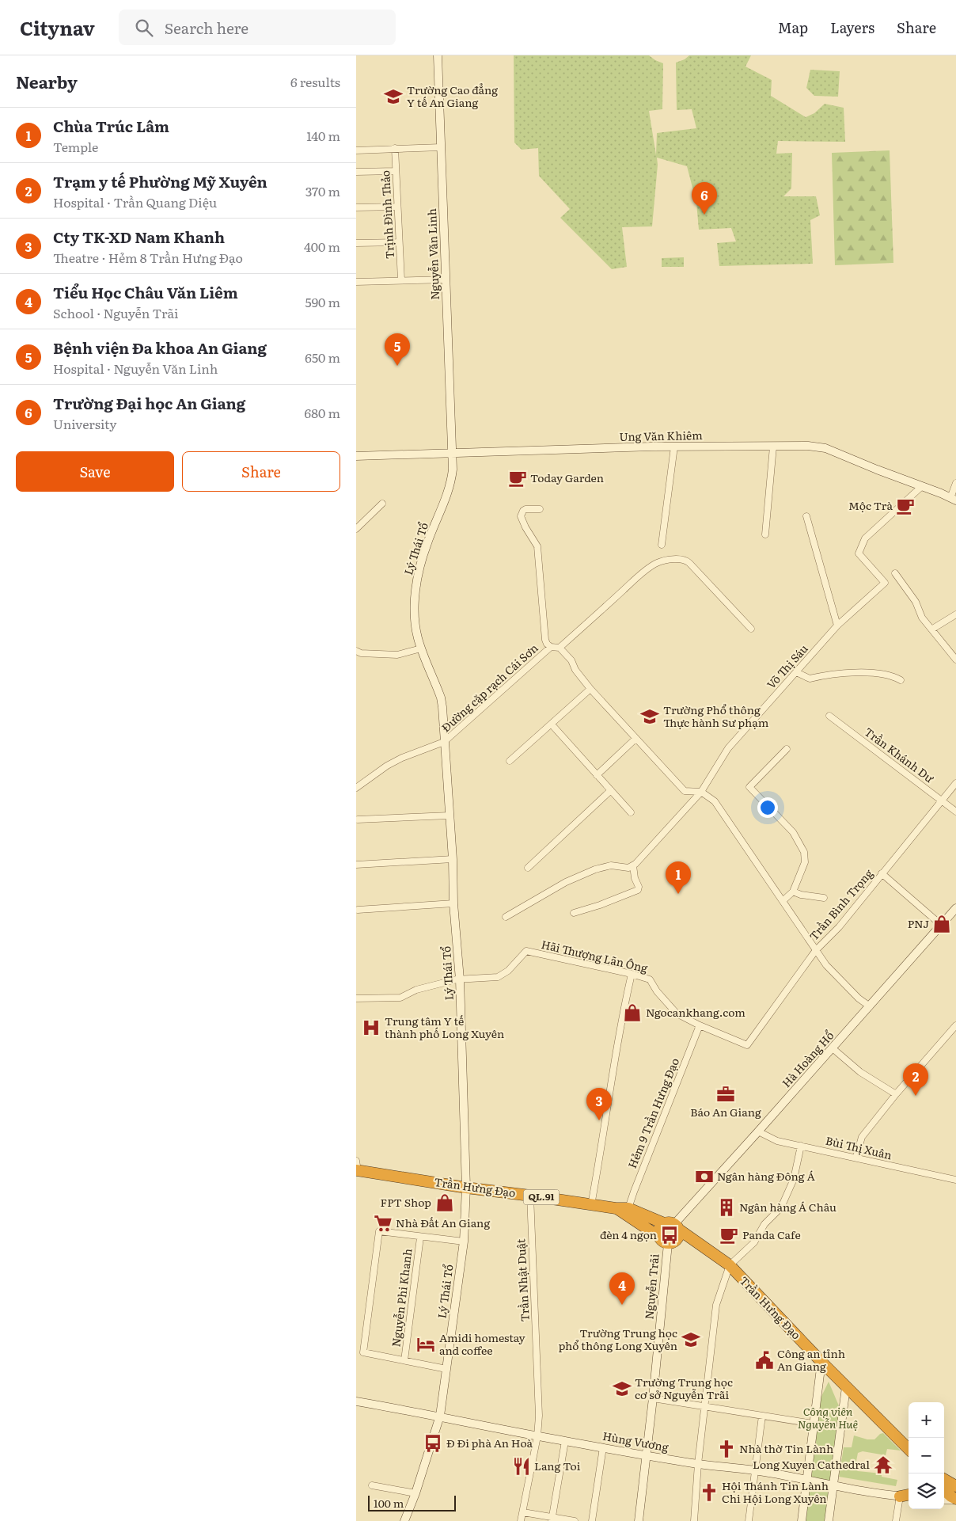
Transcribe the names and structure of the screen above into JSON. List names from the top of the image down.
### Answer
{
  "streets": {
    "highway": ["Trần Hưng Đạo", "QL.91"],
    "street": [
      "Trịnh Đình Thảo",
      "Nguyễn Văn Linh",
      "Ung Văn Khiêm",
      "Lý Thái Tổ",
      "Võ Thị Sáu",
      "Đường cặp rạch Cái Sơn",
      "Trần Khánh Dư",
      "Trần Bình Trọng",
      "Hãi Thượng Lãn Ông",
      "Hà Hoàng Hổ",
      "Hẻm 9 Trần Hưng Đạo",
      "Bùi Thị Xuân",
      "Trần Nhật Duật",
      "Nguyễn Trãi",
      "Nguyễn Phi Khanh",
      "Hùng Vương"
    ]
  },
  "crossings": [
    ["Nguyễn Văn Linh", "Ung Văn Khiêm"],
    ["Nguyễn Văn Linh", "Lý Thái Tổ"],
    ["Ung Văn Khiêm", "Lý Thái Tổ"],
    ["Ung Văn Khiêm", "Võ Thị Sáu"],
    ["Lý Thái Tổ", "Đường cặp rạch Cái Sơn"],
    ["Lý Thái Tổ", "Hãi Thượng Lãn Ông"],
    ["Lý Thái Tổ", "Trần Hưng Đạo"],
    ["Lý Thái Tổ", "Hùng Vương"],
    ["Trần Khánh Dư", "Trần Bình Trọng"],
    ["Trần Bình Trọng", "Hãi Thượng Lãn Ông"],
    ["Hãi Thượng Lãn Ông", "Hẻm 9 Trần Hưng Đạo"],
    ["Hà Hoàng Hổ", "Bùi Thị Xuân"],
    ["Hà Hoàng Hổ", "Trần Hưng Đạo"],
    ["Hẻm 9 Trần Hưng Đạo", "Trần Hưng Đạo"],
    ["Trần Hưng Đạo", "Trần Nhật Duật"],
    ["Trần Hưng Đạo", "Nguyễn Trãi"],
    ["Trần Nhật Duật", "Hùng Vương"],
    ["Nguyễn Trãi", "Hùng Vương"]
  ],
  "parks": ["Công viên Nguyễn Huệ"],
  "places": {
    "school or university": [
      "Trường Cao đẳng Y tế An Giang",
      "Trường Phổ thông Thực hành Sư phạm",
      "Trường Trung học phổ thông Long Xuyên",
      "Trường Trung học cơ sở Nguyễn Trãi"
    ],
    "cafe": ["Today Garden", "Mộc Trà", "Panda Cafe"],
    "shop": ["PNJ", "Ngocankhang.com", "FPT Shop"],
    "hospital": ["Trung tâm Y tế thành phố Long Xuyên"],
    "office": ["Báo An Giang"],
    "bank": ["Ngân hàng Đông Á"],
    "building": ["Ngân hàng Á Châu"],
    "supermarket": ["Nhà Đất An Giang"],
    "bus stop": ["đèn 4 ngọn", "Đ Đi phà An Hoà"],
    "hotel": ["Amidi homestay and coffee"],
    "public building": ["Công an tỉnh An Giang"],
    "church": ["Nhà thờ Tin Lành", "Hội Thánh Tin Lành Chi Hội Long Xuyên"],
    "temple": ["Long Xuyen Cathedral"],
    "restaurant": ["Lang Toi"]
  },
  "scale_bar": "100 m",
  "page": {
    "header": "Citynav",
    "search": "Search here",
    "nav": ["Map", "Layers", "Share"],
    "heading": ["Nearby", "6 results"],
    "list": [
      {
        "mark": "1",
        "name": "Chùa Trúc Lâm",
        "note": "Temple",
        "value": "140 m"
      },
      {
        "mark": "2",
        "name": "Trạm y tế Phường Mỹ Xuyên",
        "note": "Hospital · Trần Quang Diệu",
        "value": "370 m"
      },
      {
        "mark": "3",
        "name": "Cty TK-XD Nam Khanh",
        "note": "Theatre · Hẻm 8 Trần Hưng Đạo",
        "value": "400 m"
      },
      {
        "mark": "4",
        "name": "Tiểu Học Châu Văn Liêm",
        "note": "School · Nguyễn Trãi",
        "value": "590 m"
      },
      {
        "mark": "5",
        "name": "Bệnh viện Đa khoa An Giang",
        "note": "Hospital · Nguyễn Văn Linh",
        "value": "650 m"
      },
      {
        "mark": "6",
        "name": "Trường Đại học An Giang",
        "note": "University",
        "value": "680 m"
      }
    ],
    "pins": [
      "6",
      "5",
      "1",
      "2",
      "3",
      "4"
    ],
    "buttons": ["Save", "Share"],
    "map_buttons": ["+", "−"],
    "scale": "100 m"
  }
}
